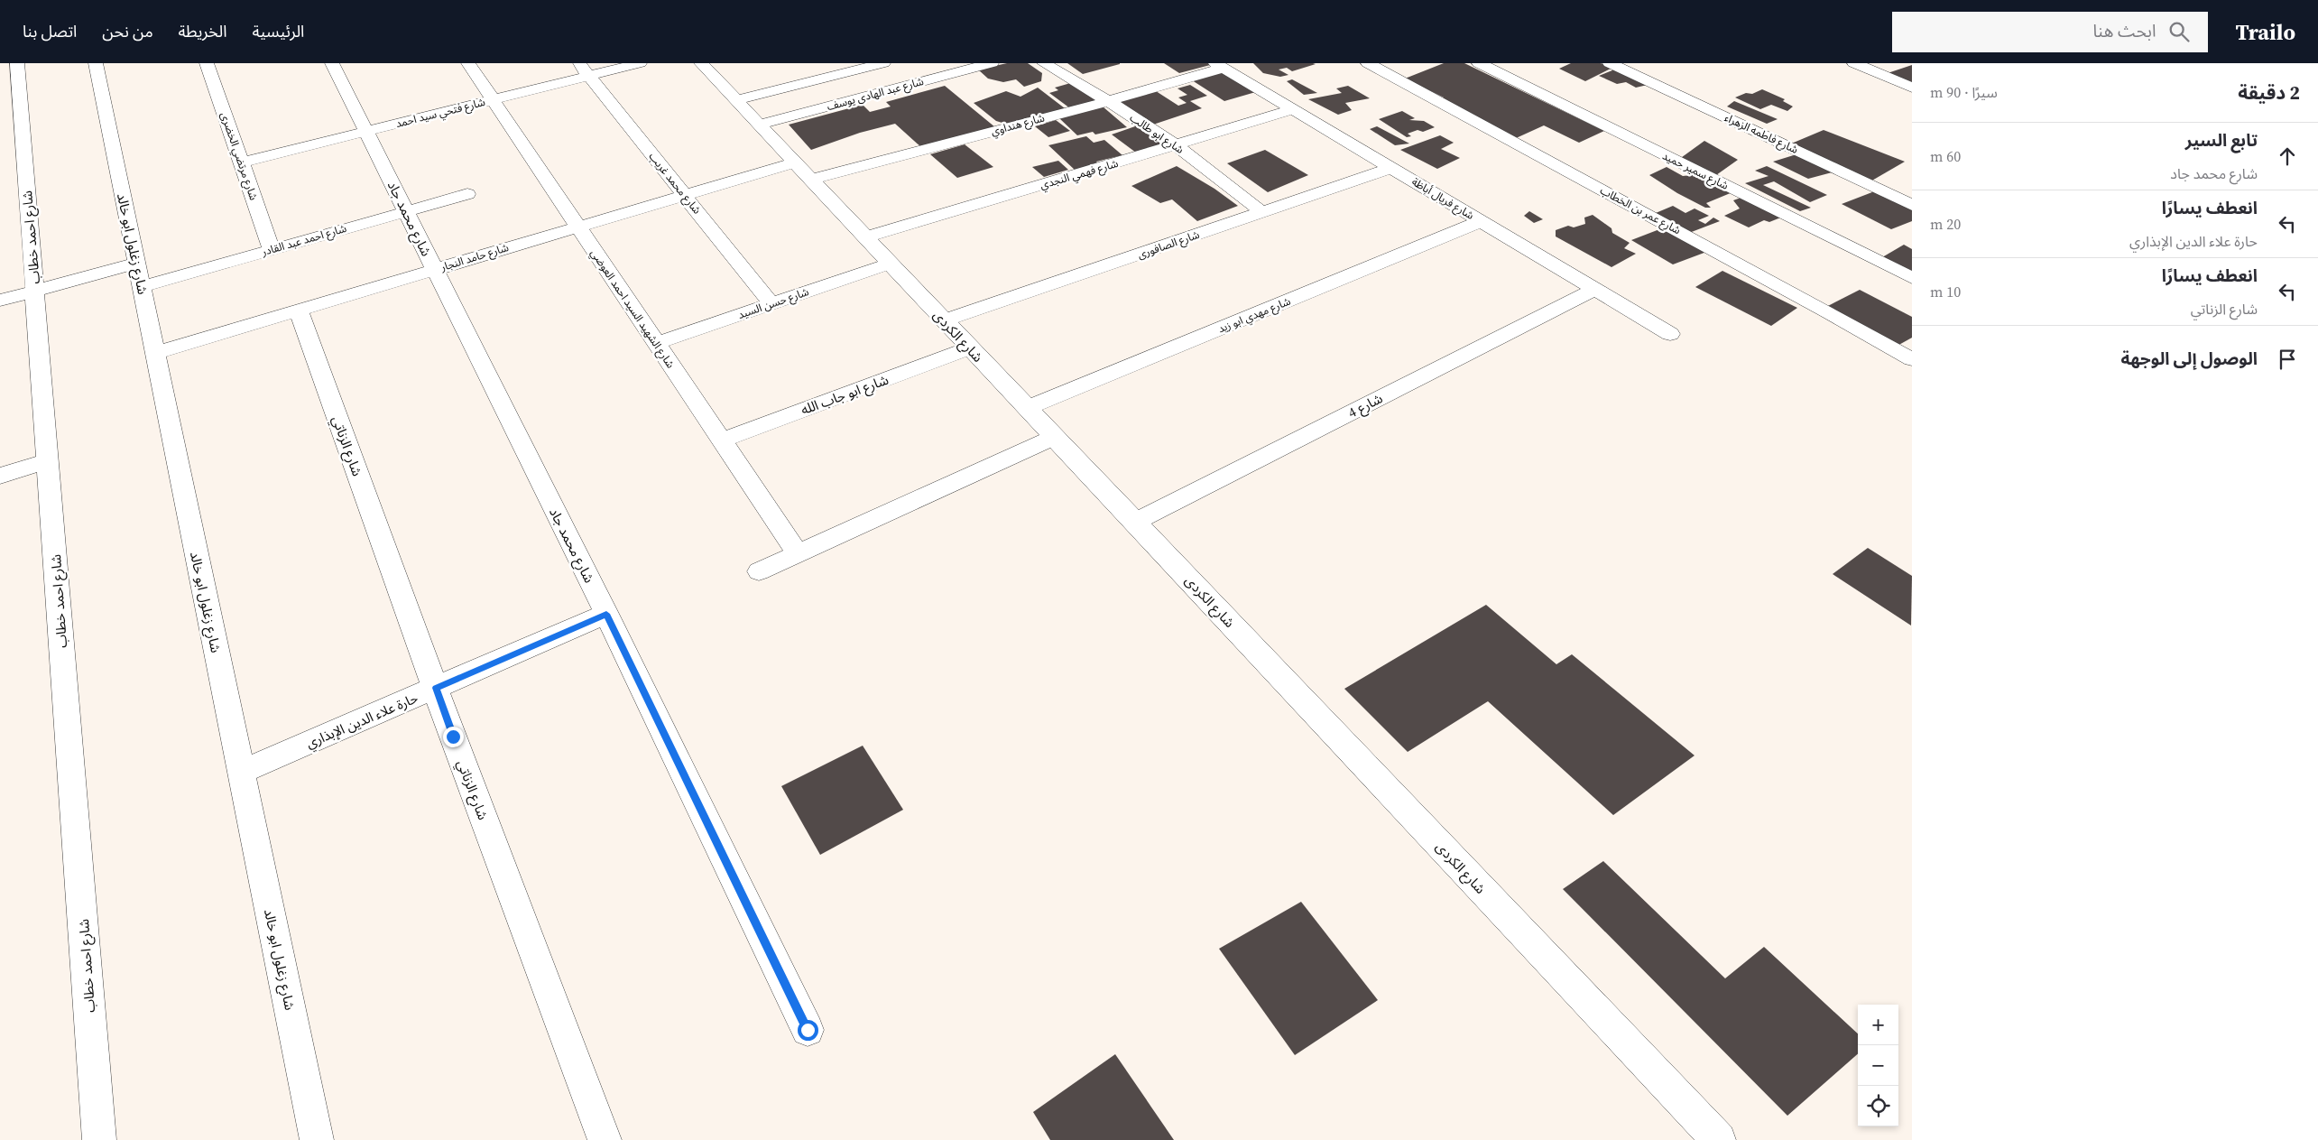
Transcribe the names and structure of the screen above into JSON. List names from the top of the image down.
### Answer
{
  "streets": {
    "street": [
      "شارع عبد الهادى يوسف",
      "شارع فتحي سيد احمد",
      "شارع هنداوي",
      "شارع ابو طالب",
      "شارع فاطمه الزهراء",
      "شارع مرتضي الخضرى",
      "شارع سمير حميد",
      "شارع فهمي النجدي",
      "شارع محمد غريب",
      "شارع فريال أباظة",
      "شارع عمر بن الخطاب",
      "شارع محمد جاد",
      "شارع احمد خطاب",
      "شارع احمد عبد القادر",
      "شارع زغلول ابو خالد",
      "شارع الصافورى",
      "شارع حامد النجار",
      "شارع حسن السيد",
      "شارع الشهيد السيد احمد العوضي",
      "شارع مهدي ابو زيد",
      "شارع الكردى",
      "شارع ابو جاب الله",
      "شارع 4",
      "شارع الزناتي",
      "حارة علاء الدين الإبذاري"
    ]
  },
  "crossings": [
    ["شارع عبد الهادى يوسف", "شارع الكردى"],
    ["شارع فتحي سيد احمد", "شارع مرتضي الخضرى"],
    ["شارع فتحي سيد احمد", "شارع محمد غريب"],
    ["شارع فتحي سيد احمد", "شارع محمد جاد"],
    ["شارع فتحي سيد احمد", "شارع الشهيد السيد احمد العوضي"],
    ["شارع هنداوي", "شارع ابو طالب"],
    ["شارع هنداوي", "شارع فريال أباظة"],
    ["شارع هنداوي", "شارع الكردى"],
    ["شارع ابو طالب", "شارع فهمي النجدي"],
    ["شارع ابو طالب", "شارع الصافورى"],
    ["شارع مرتضي الخضرى", "شارع احمد عبد القادر"],
    ["شارع فهمي النجدي", "شارع فريال أباظة"],
    ["شارع فهمي النجدي", "شارع الكردى"],
    ["شارع محمد غريب", "شارع حامد النجار"],
    ["شارع محمد غريب", "شارع حسن السيد"],
    ["شارع فريال أباظة", "شارع الصافورى"],
    ["شارع فريال أباظة", "شارع مهدي ابو زيد"],
    ["شارع فريال أباظة", "شارع 4"],
    ["شارع محمد جاد", "شارع احمد عبد القادر"],
    ["شارع محمد جاد", "شارع حامد النجار"],
    ["شارع محمد جاد", "حارة علاء الدين الإبذاري"],
    ["شارع احمد عبد القادر", "شارع زغلول ابو خالد"],
    ["شارع زغلول ابو خالد", "شارع حامد النجار"],
    ["شارع زغلول ابو خالد", "حارة علاء الدين الإبذاري"],
    ["شارع الصافورى", "شارع الكردى"],
    ["شارع حامد النجار", "شارع الشهيد السيد احمد العوضي"],
    ["شارع حامد النجار", "شارع الكردى"],
    ["شارع حامد النجار", "شارع الزناتي"],
    ["شارع حسن السيد", "شارع الشهيد السيد احمد العوضي"],
    ["شارع حسن السيد", "شارع الكردى"],
    ["شارع الشهيد السيد احمد العوضي", "شارع ابو جاب الله"],
    ["شارع مهدي ابو زيد", "شارع الكردى"],
    ["شارع الكردى", "شارع ابو جاب الله"],
    ["شارع الكردى", "شارع 4"],
    ["شارع الزناتي", "حارة علاء الدين الإبذاري"]
  ],
  "page": {
    "header": "Trailo",
    "search": "ابحث هنا",
    "nav": [
      "الرئيسية",
      "الخريطة",
      "من نحن",
      "اتصل بنا"
    ],
    "heading": ["2 دقيقة", "سيرًا · 90 m"],
    "list": [
      ["تابع السير", "شارع محمد جاد", "60 m"],
      ["انعطف يسارًا", "حارة علاء الدين الإبذاري", "20 m"],
      ["انعطف يسارًا", "شارع الزناتي", "10 m"],
      "الوصول إلى الوجهة"
    ],
    "map_buttons": ["+", "−"]
  }
}
